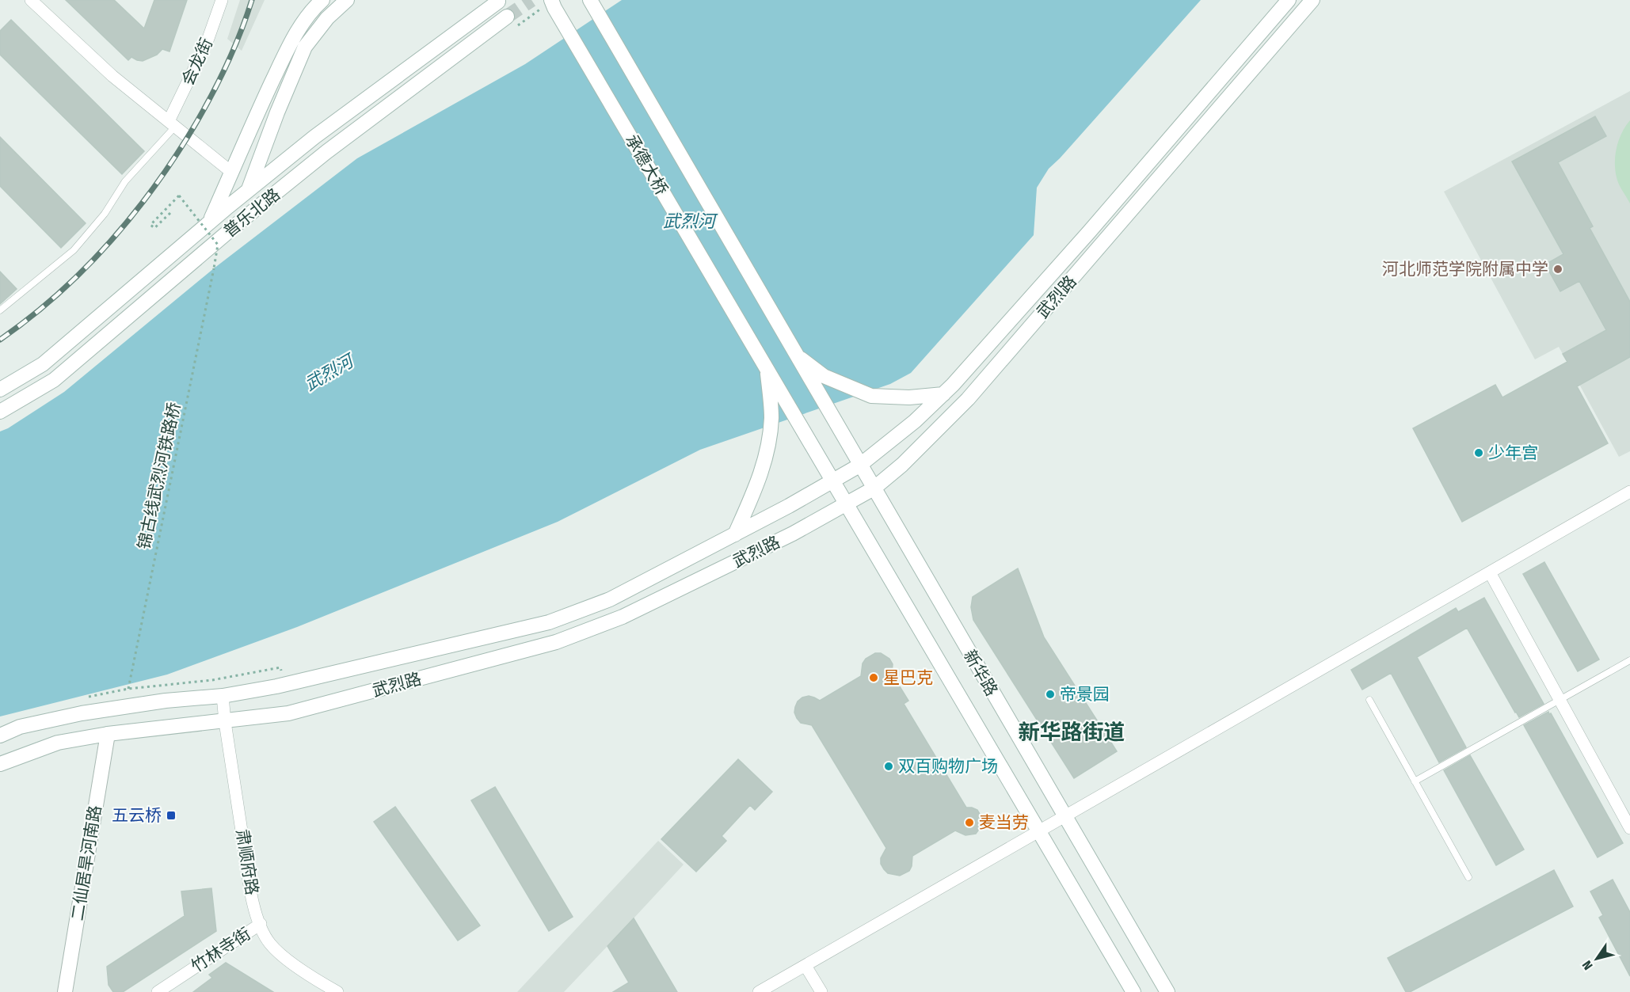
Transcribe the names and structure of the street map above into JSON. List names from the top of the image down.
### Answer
{
  "streets": {
    "main road": [
      "承德大桥",
      "普乐北路",
      "武烈路",
      "新华路",
      "二仙居旱河南路"
    ],
    "street": ["会龙街", "肃顺府路", "竹林寺街"],
    "path": ["锦古线武烈河铁路桥"]
  },
  "crossings": [
    ["承德大桥", "新华路"],
    ["武烈路", "新华路"],
    ["武烈路", "肃顺府路"],
    ["武烈路", "二仙居旱河南路"],
    ["肃顺府路", "竹林寺街"]
  ],
  "districts": ["新华路街道"],
  "water": ["武烈河"],
  "places": {
    "other": [
      "河北师范学院附属中学",
      "少年宫",
      "星巴克",
      "帝景园",
      "双百购物广场",
      "麦当劳"
    ],
    "transit": ["五云桥"]
  },
  "north": "bottom left"
}
